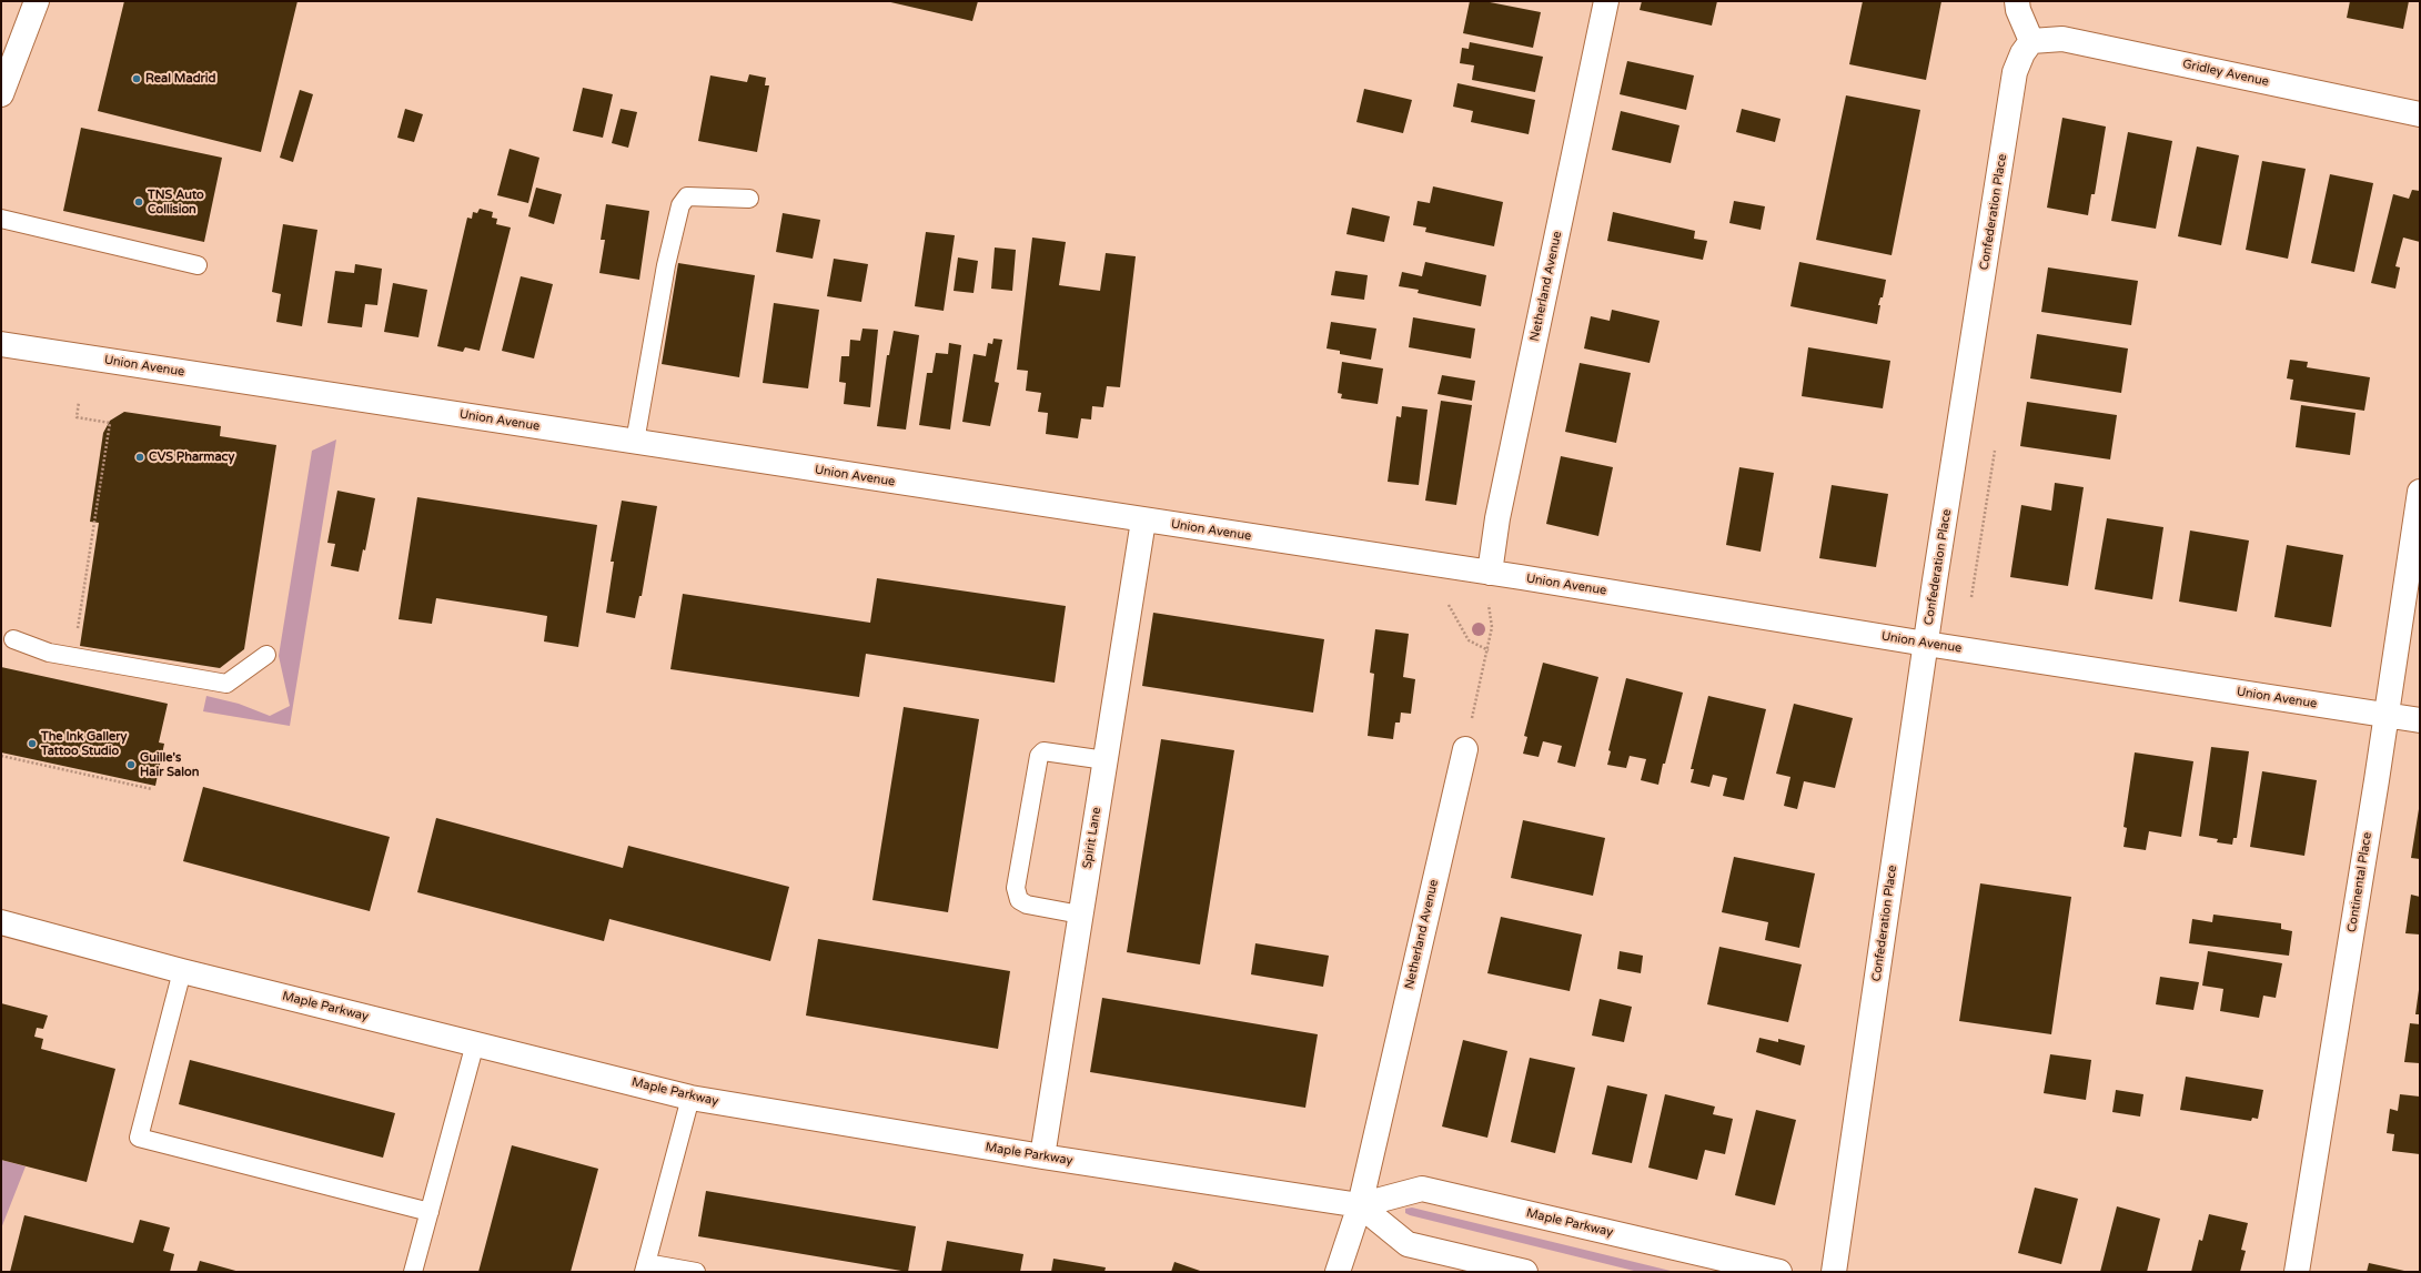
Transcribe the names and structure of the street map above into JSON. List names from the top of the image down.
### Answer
{
  "streets": {
    "street": [
      "Gridley Avenue",
      "Confederation Place",
      "Netherland Avenue",
      "Union Avenue",
      "Spirit Lane",
      "Continental Place",
      "Maple Parkway"
    ]
  },
  "crossings": [
    ["Gridley Avenue", "Confederation Place"],
    ["Confederation Place", "Union Avenue"],
    ["Netherland Avenue", "Union Avenue"],
    ["Netherland Avenue", "Maple Parkway"],
    ["Union Avenue", "Spirit Lane"],
    ["Union Avenue", "Continental Place"],
    ["Spirit Lane", "Maple Parkway"]
  ],
  "places": [
    "Real Madrid",
    "TNS Auto Collision",
    "CVS Pharmacy",
    "The Ink Gallery Tattoo Studio",
    "Guille's Hair Salon"
  ]
}
